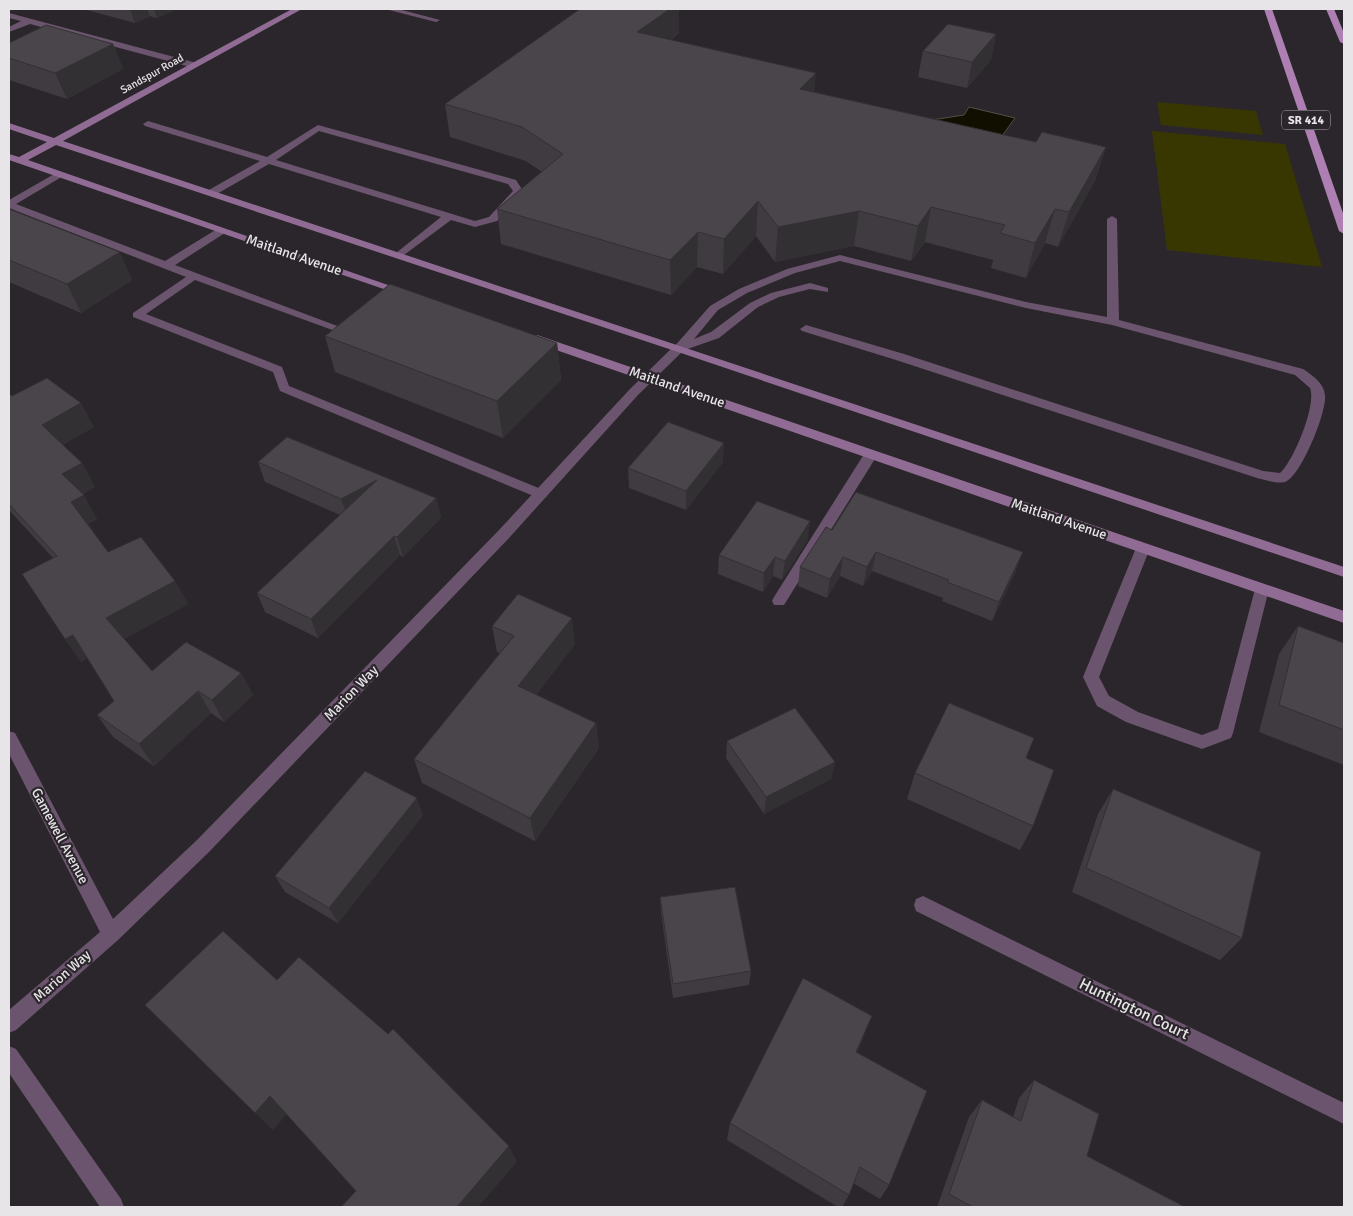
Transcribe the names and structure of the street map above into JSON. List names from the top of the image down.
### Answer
{
  "streets": {
    "main road": ["Sandspur Road", "SR 414", "Maitland Avenue"],
    "street": ["Marion Way", "Gamewell Avenue", "Huntington Court"]
  },
  "crossings": [
    ["Sandspur Road", "Maitland Avenue"],
    ["Maitland Avenue", "Marion Way"],
    ["Marion Way", "Gamewell Avenue"]
  ]
}
